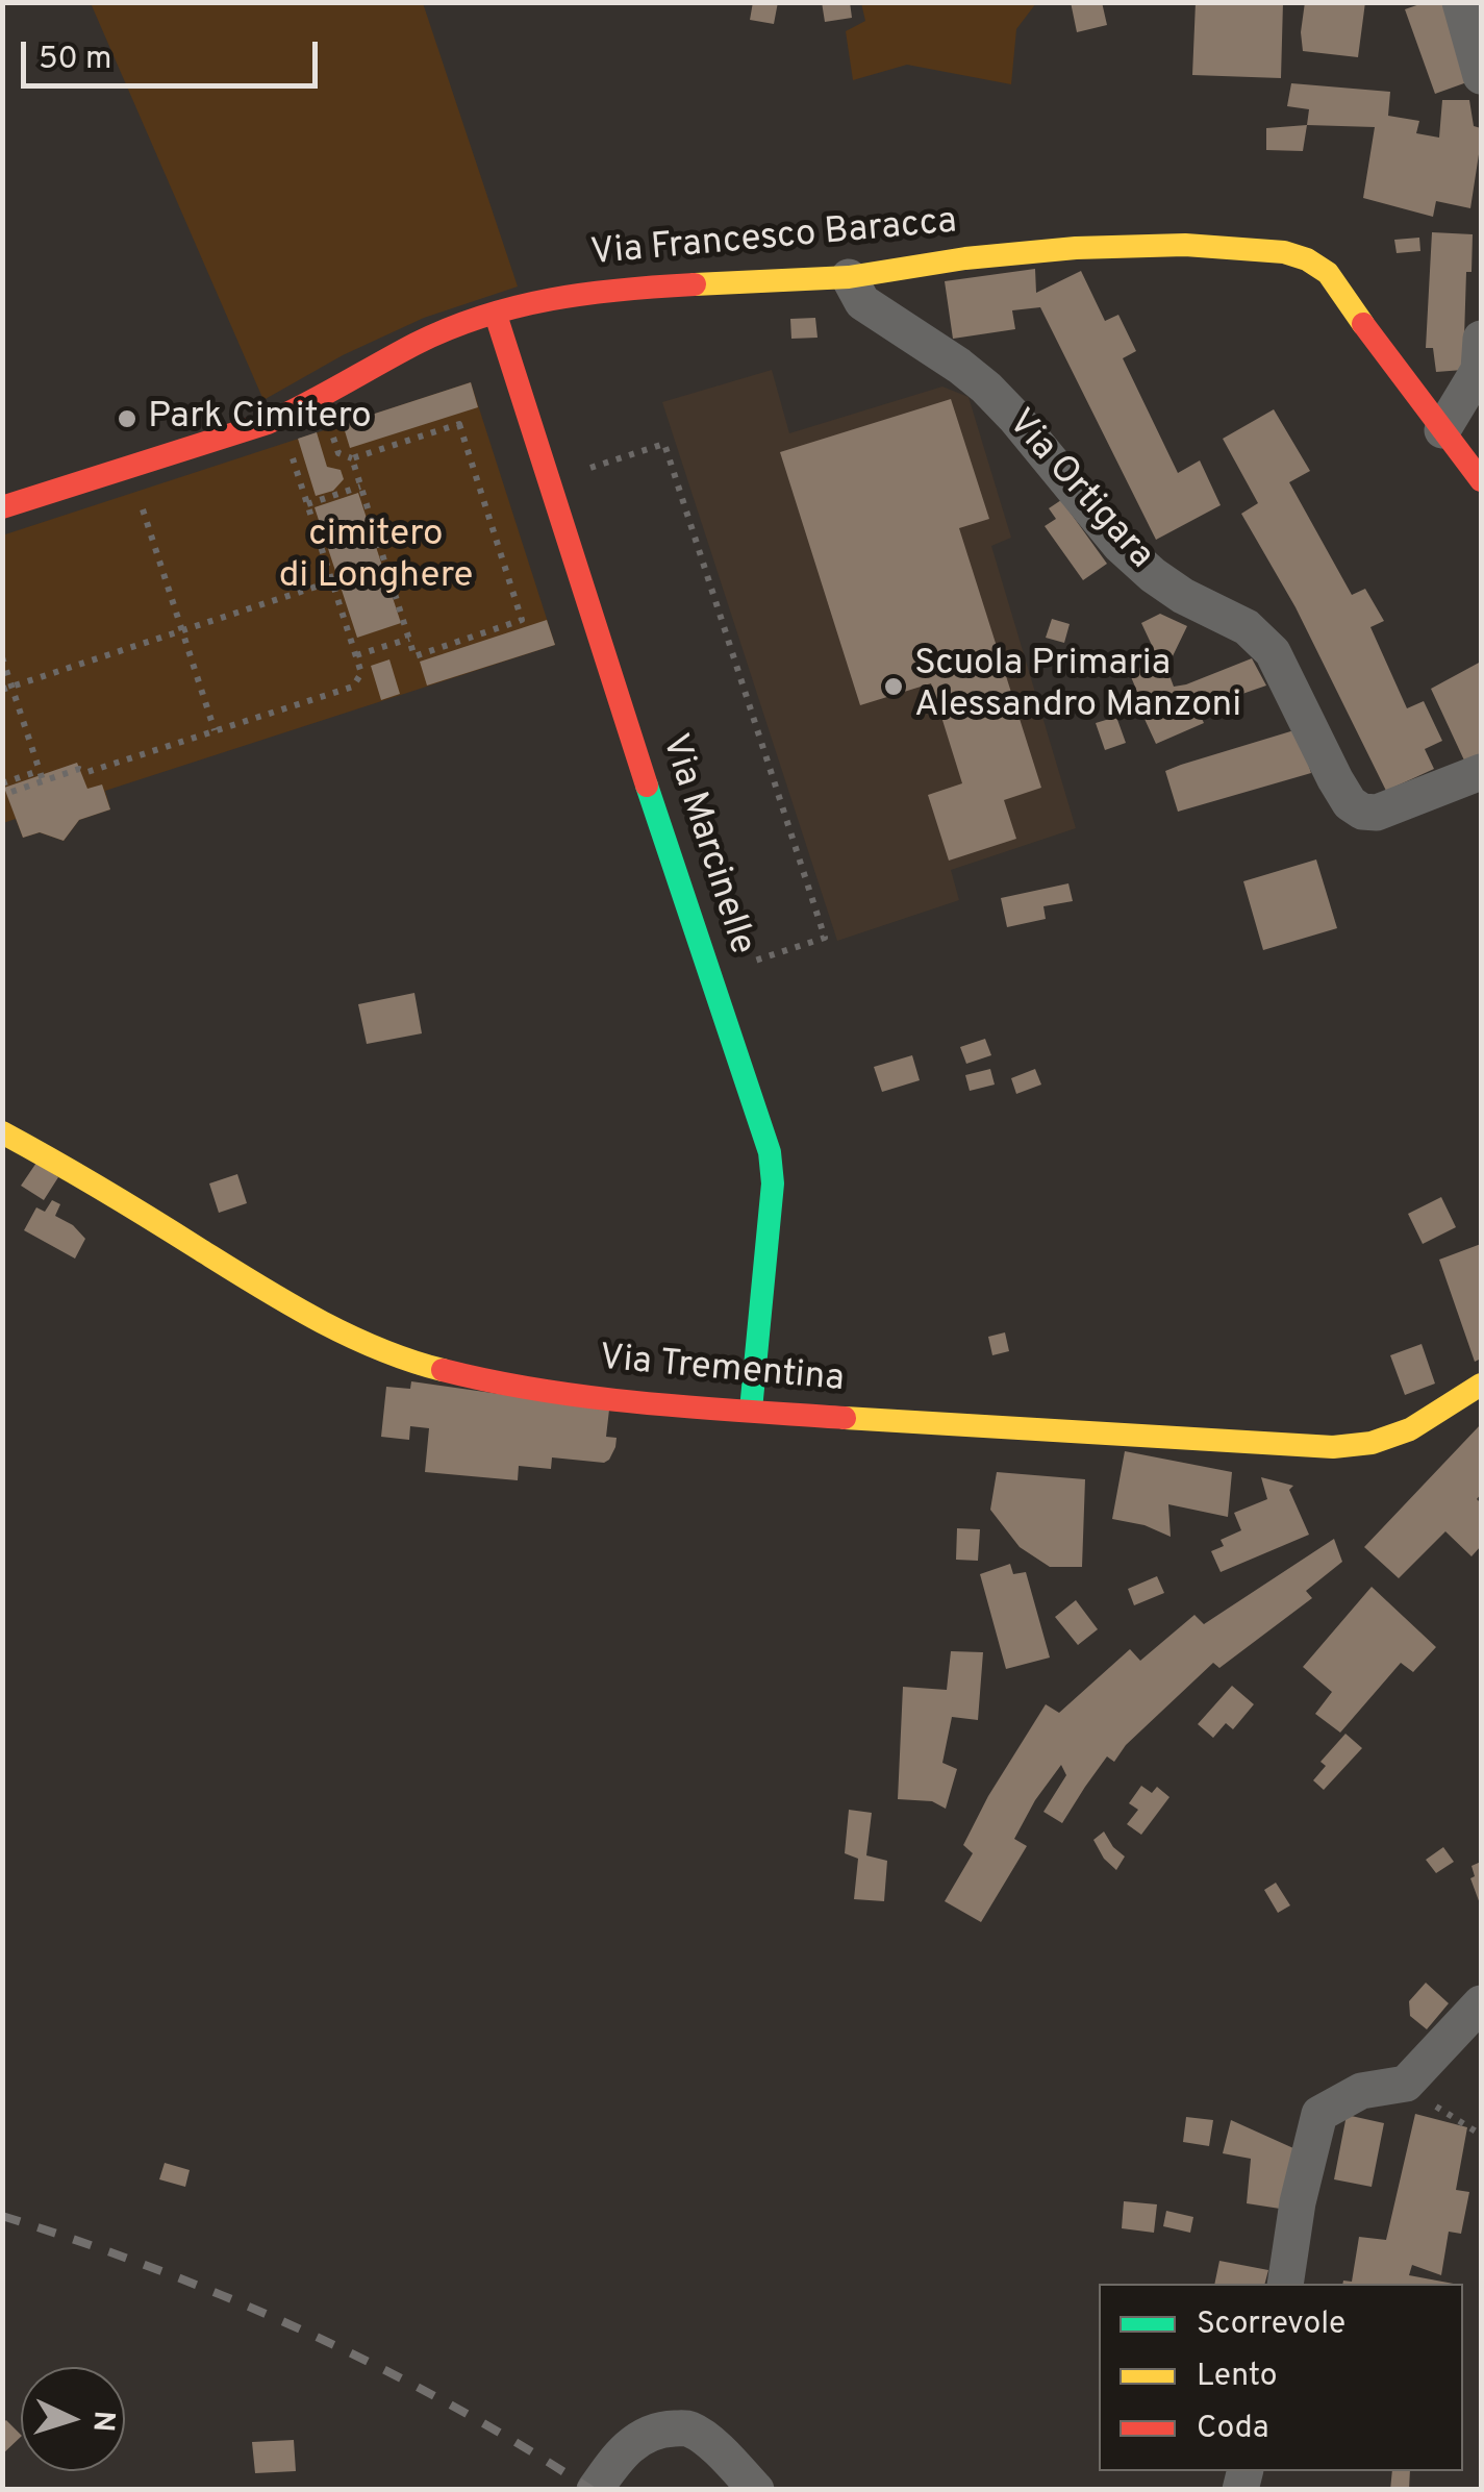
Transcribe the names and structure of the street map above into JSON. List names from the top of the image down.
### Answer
{
  "streets": {
    "street": [
      "Via Francesco Baracca",
      "Via Ortigara",
      "Via Marcinelle",
      "Via Trementina"
    ]
  },
  "crossings": [
    ["Via Francesco Baracca", "Via Ortigara"],
    ["Via Francesco Baracca", "Via Marcinelle"],
    ["Via Marcinelle", "Via Trementina"]
  ],
  "parks": ["cimitero di Longhere"],
  "places": ["Park Cimitero", "Scuola Primaria Alessandro Manzoni"],
  "legend": ["Scorrevole", "Lento", "Coda"],
  "scale_bar": "50 m",
  "north": "right"
}
